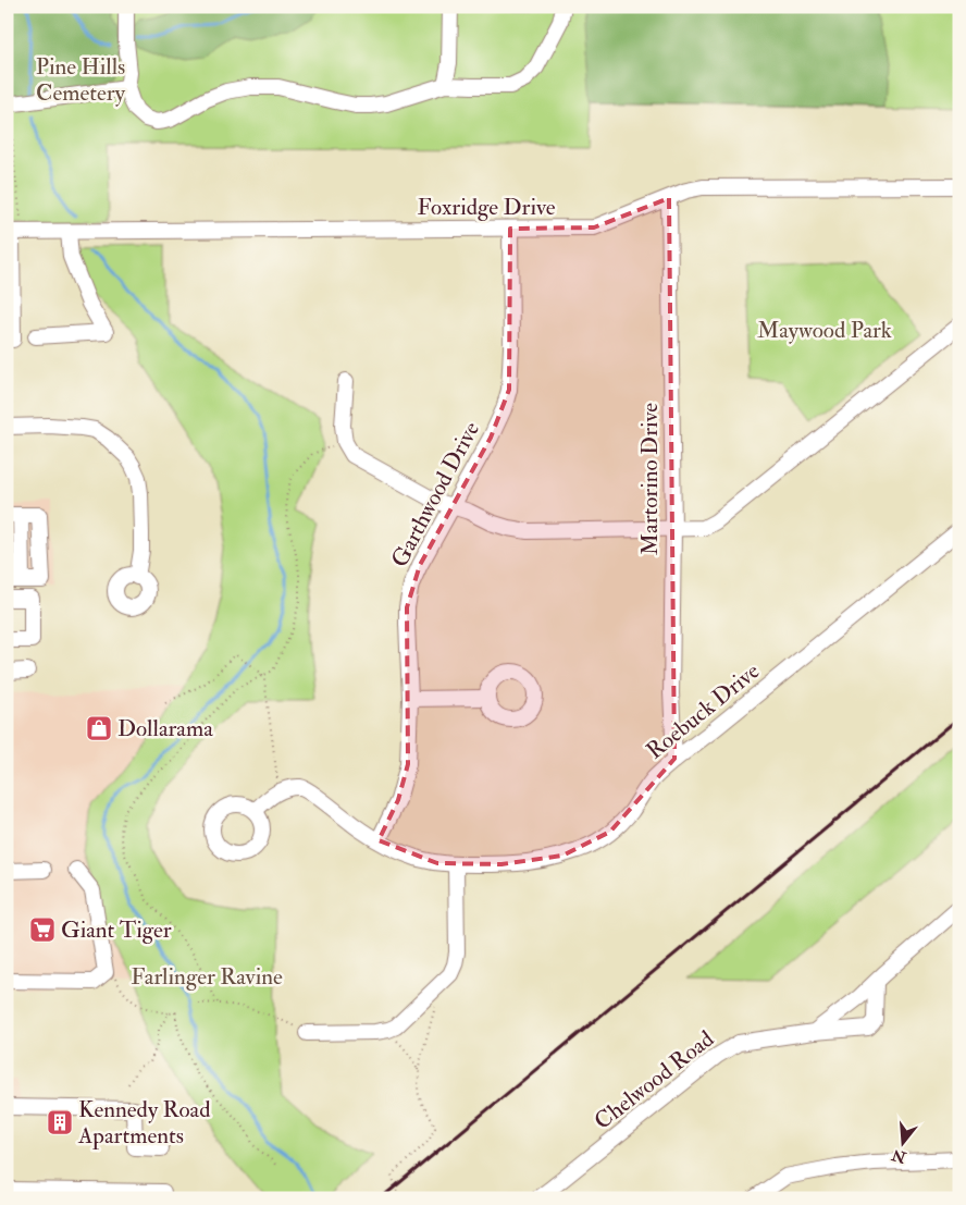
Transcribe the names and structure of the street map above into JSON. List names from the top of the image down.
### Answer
{
  "streets": {
    "street": [
      "Foxridge Drive",
      "Martorino Drive",
      "Garthwood Drive",
      "Roebuck Drive",
      "Chelwood Road"
    ]
  },
  "crossings": [
    ["Foxridge Drive", "Martorino Drive"],
    ["Foxridge Drive", "Garthwood Drive"],
    ["Martorino Drive", "Roebuck Drive"],
    ["Garthwood Drive", "Roebuck Drive"]
  ],
  "parks": ["Pine Hills Cemetery", "Maywood Park", "Farlinger Ravine"],
  "places": {
    "shop": ["Dollarama"],
    "supermarket": ["Giant Tiger"],
    "building": ["Kennedy Road Apartments"]
  },
  "north": "bottom"
}
